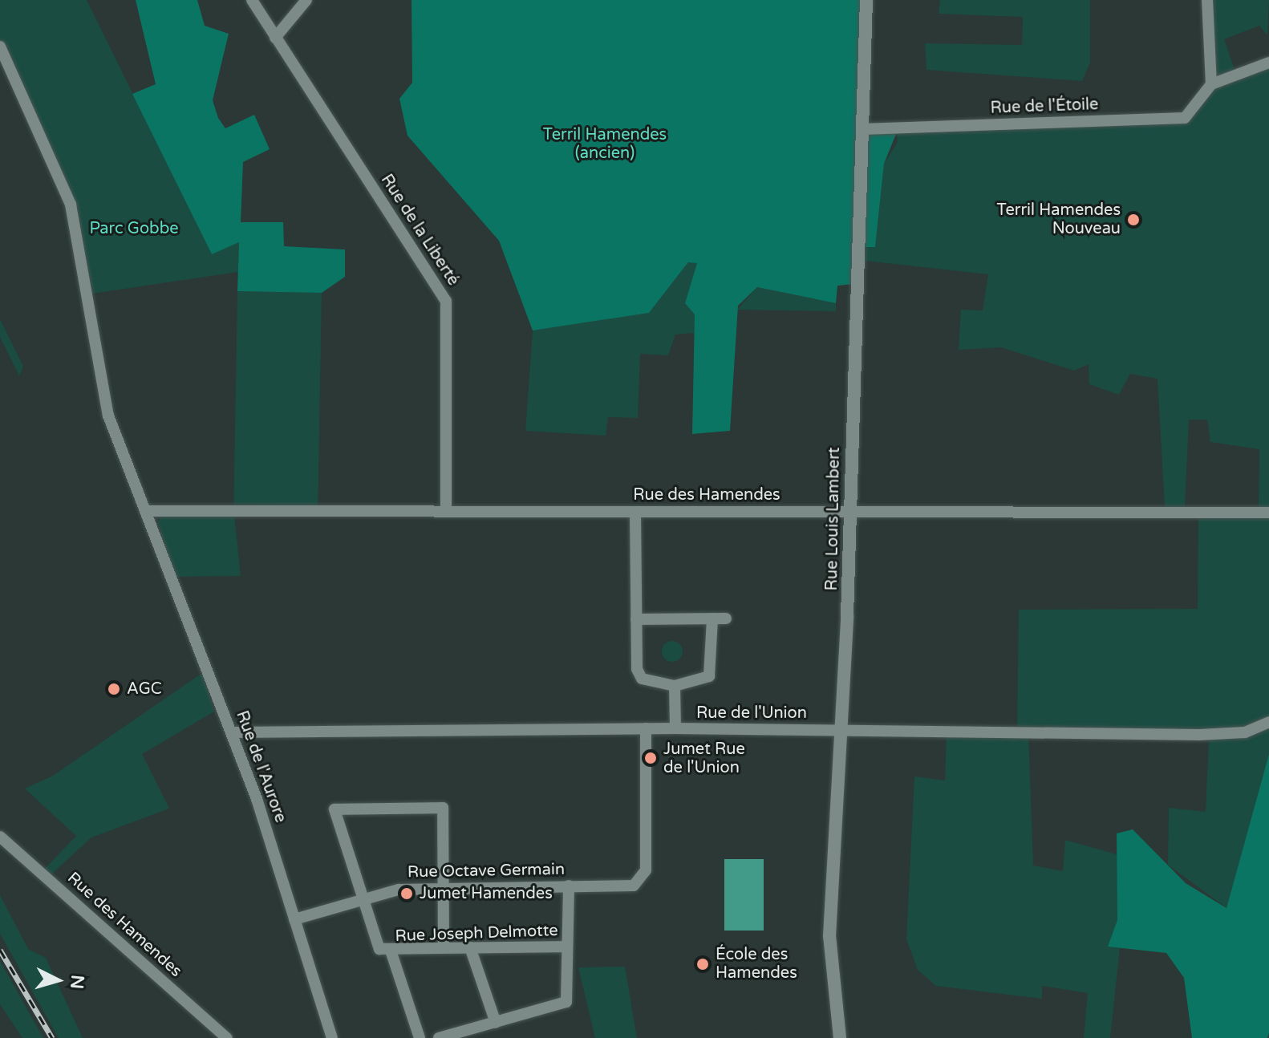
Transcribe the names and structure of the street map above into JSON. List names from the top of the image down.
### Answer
{
  "streets": {
    "street": [
      "Rue de l'Étoile",
      "Rue de la Liberté",
      "Rue des Hamendes",
      "Rue Louis Lambert",
      "Rue de l'Union",
      "Rue de l'Aurore",
      "Rue Octave Germain",
      "Rue Joseph Delmotte"
    ]
  },
  "crossings": [
    ["Rue de l'Étoile", "Rue Louis Lambert"],
    ["Rue de la Liberté", "Rue des Hamendes"],
    ["Rue des Hamendes", "Rue Louis Lambert"],
    ["Rue des Hamendes", "Rue de l'Aurore"],
    ["Rue Louis Lambert", "Rue de l'Union"],
    ["Rue de l'Union", "Rue de l'Aurore"],
    ["Rue de l'Union", "Rue Octave Germain"],
    ["Rue de l'Aurore", "Rue Octave Germain"],
    ["Rue Octave Germain", "Rue Joseph Delmotte"]
  ],
  "parks": ["Terril Hamendes (ancien)", "Parc Gobbe"],
  "places": [
    "Terril Hamendes Nouveau",
    "AGC",
    "Jumet Rue de l'Union",
    "Jumet Hamendes",
    "École des Hamendes"
  ],
  "north": "right"
}
